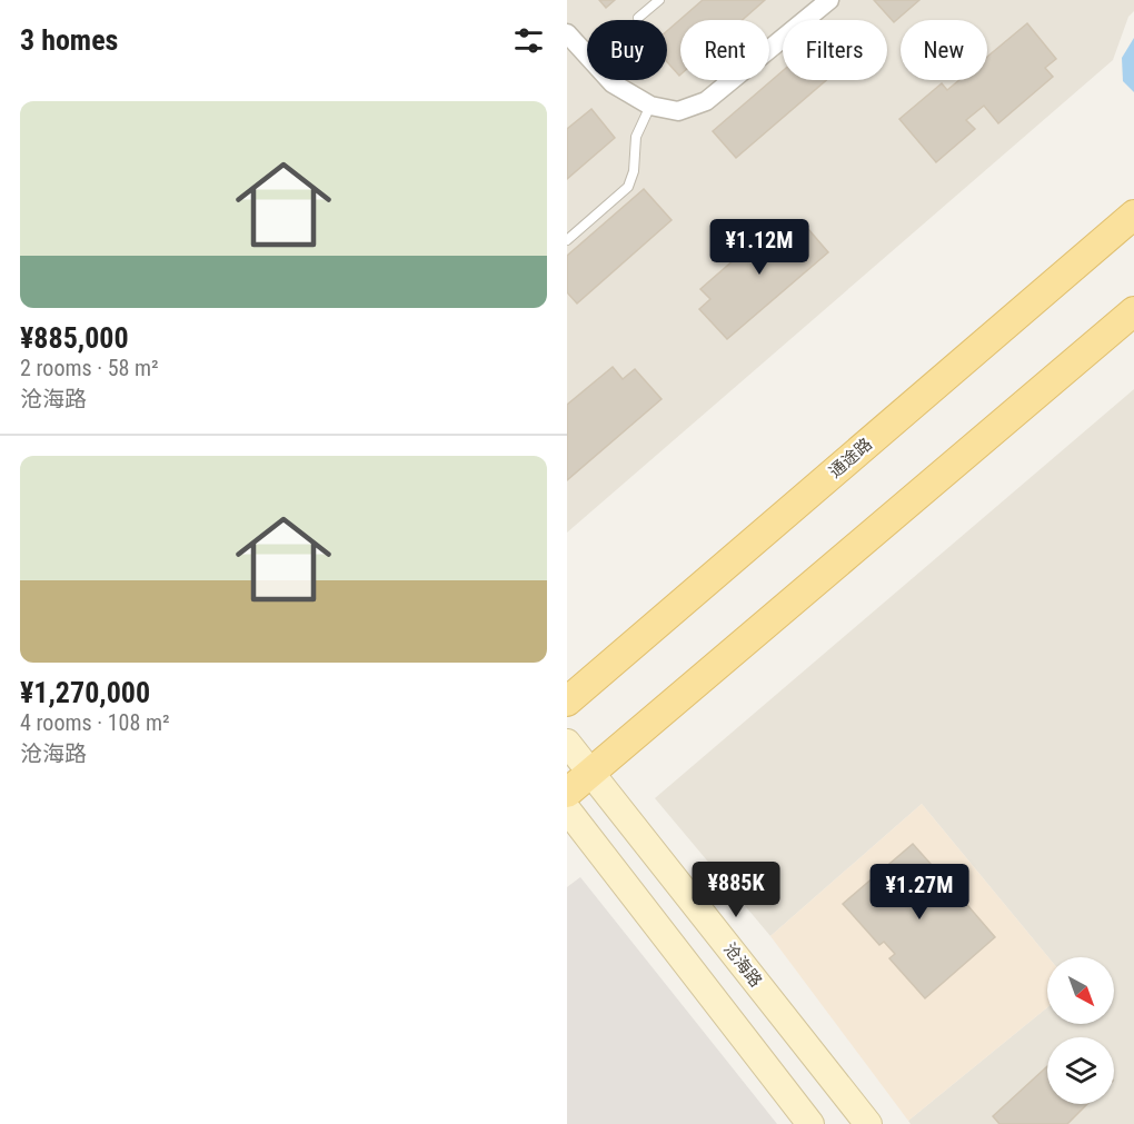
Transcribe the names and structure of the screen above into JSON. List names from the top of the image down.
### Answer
{
  "streets": {
    "main road": ["通途路", "沧海路"]
  },
  "north": "bottom right",
  "page": {
    "heading": "3 homes",
    "chip": [
      "Buy",
      "Rent",
      "Filters",
      "New"
    ],
    "list": [
      {
        "name": "¥885,000",
        "note": "2 rooms · 58 m² · 沧海路"
      },
      {
        "name": "¥1,270,000",
        "note": "4 rooms · 108 m² · 沧海路"
      }
    ],
    "price": ["¥1.12M", "¥885K", "¥1.27M"]
  }
}
